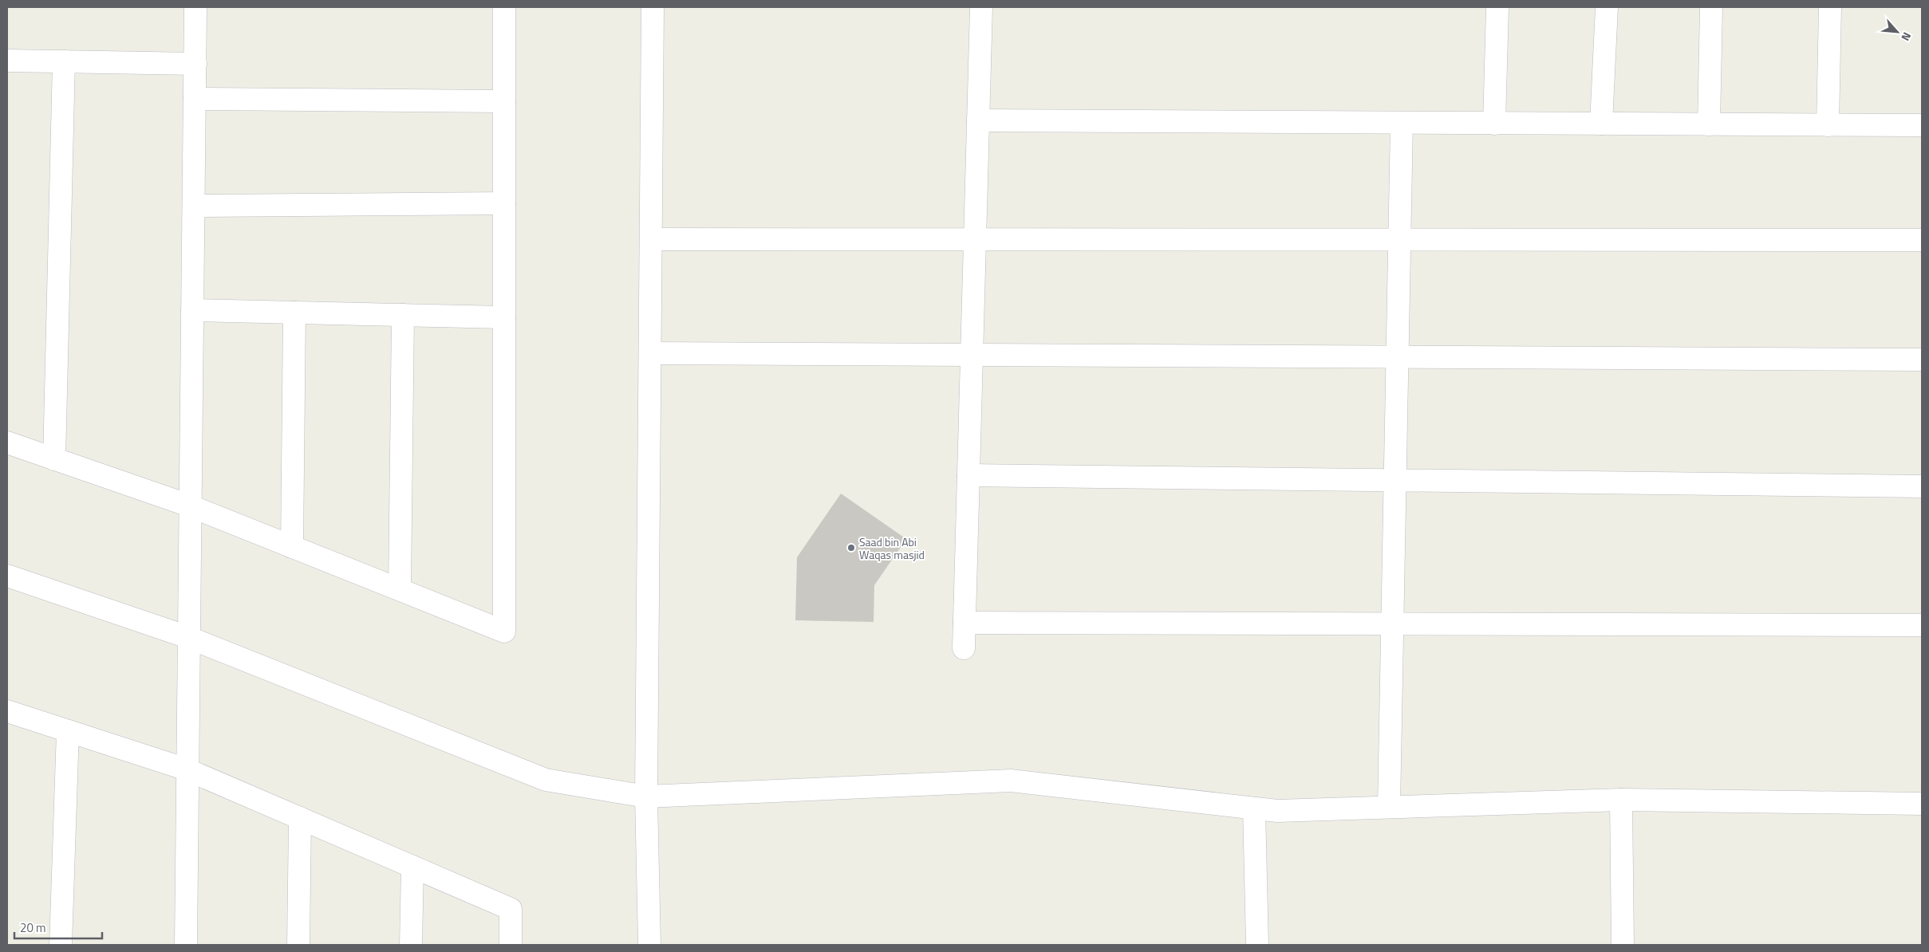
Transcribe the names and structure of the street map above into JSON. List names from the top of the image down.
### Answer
{
  "places": ["Saad bin Abi Waqas masjid"],
  "scale_bar": "20 m",
  "north": "bottom right"
}
